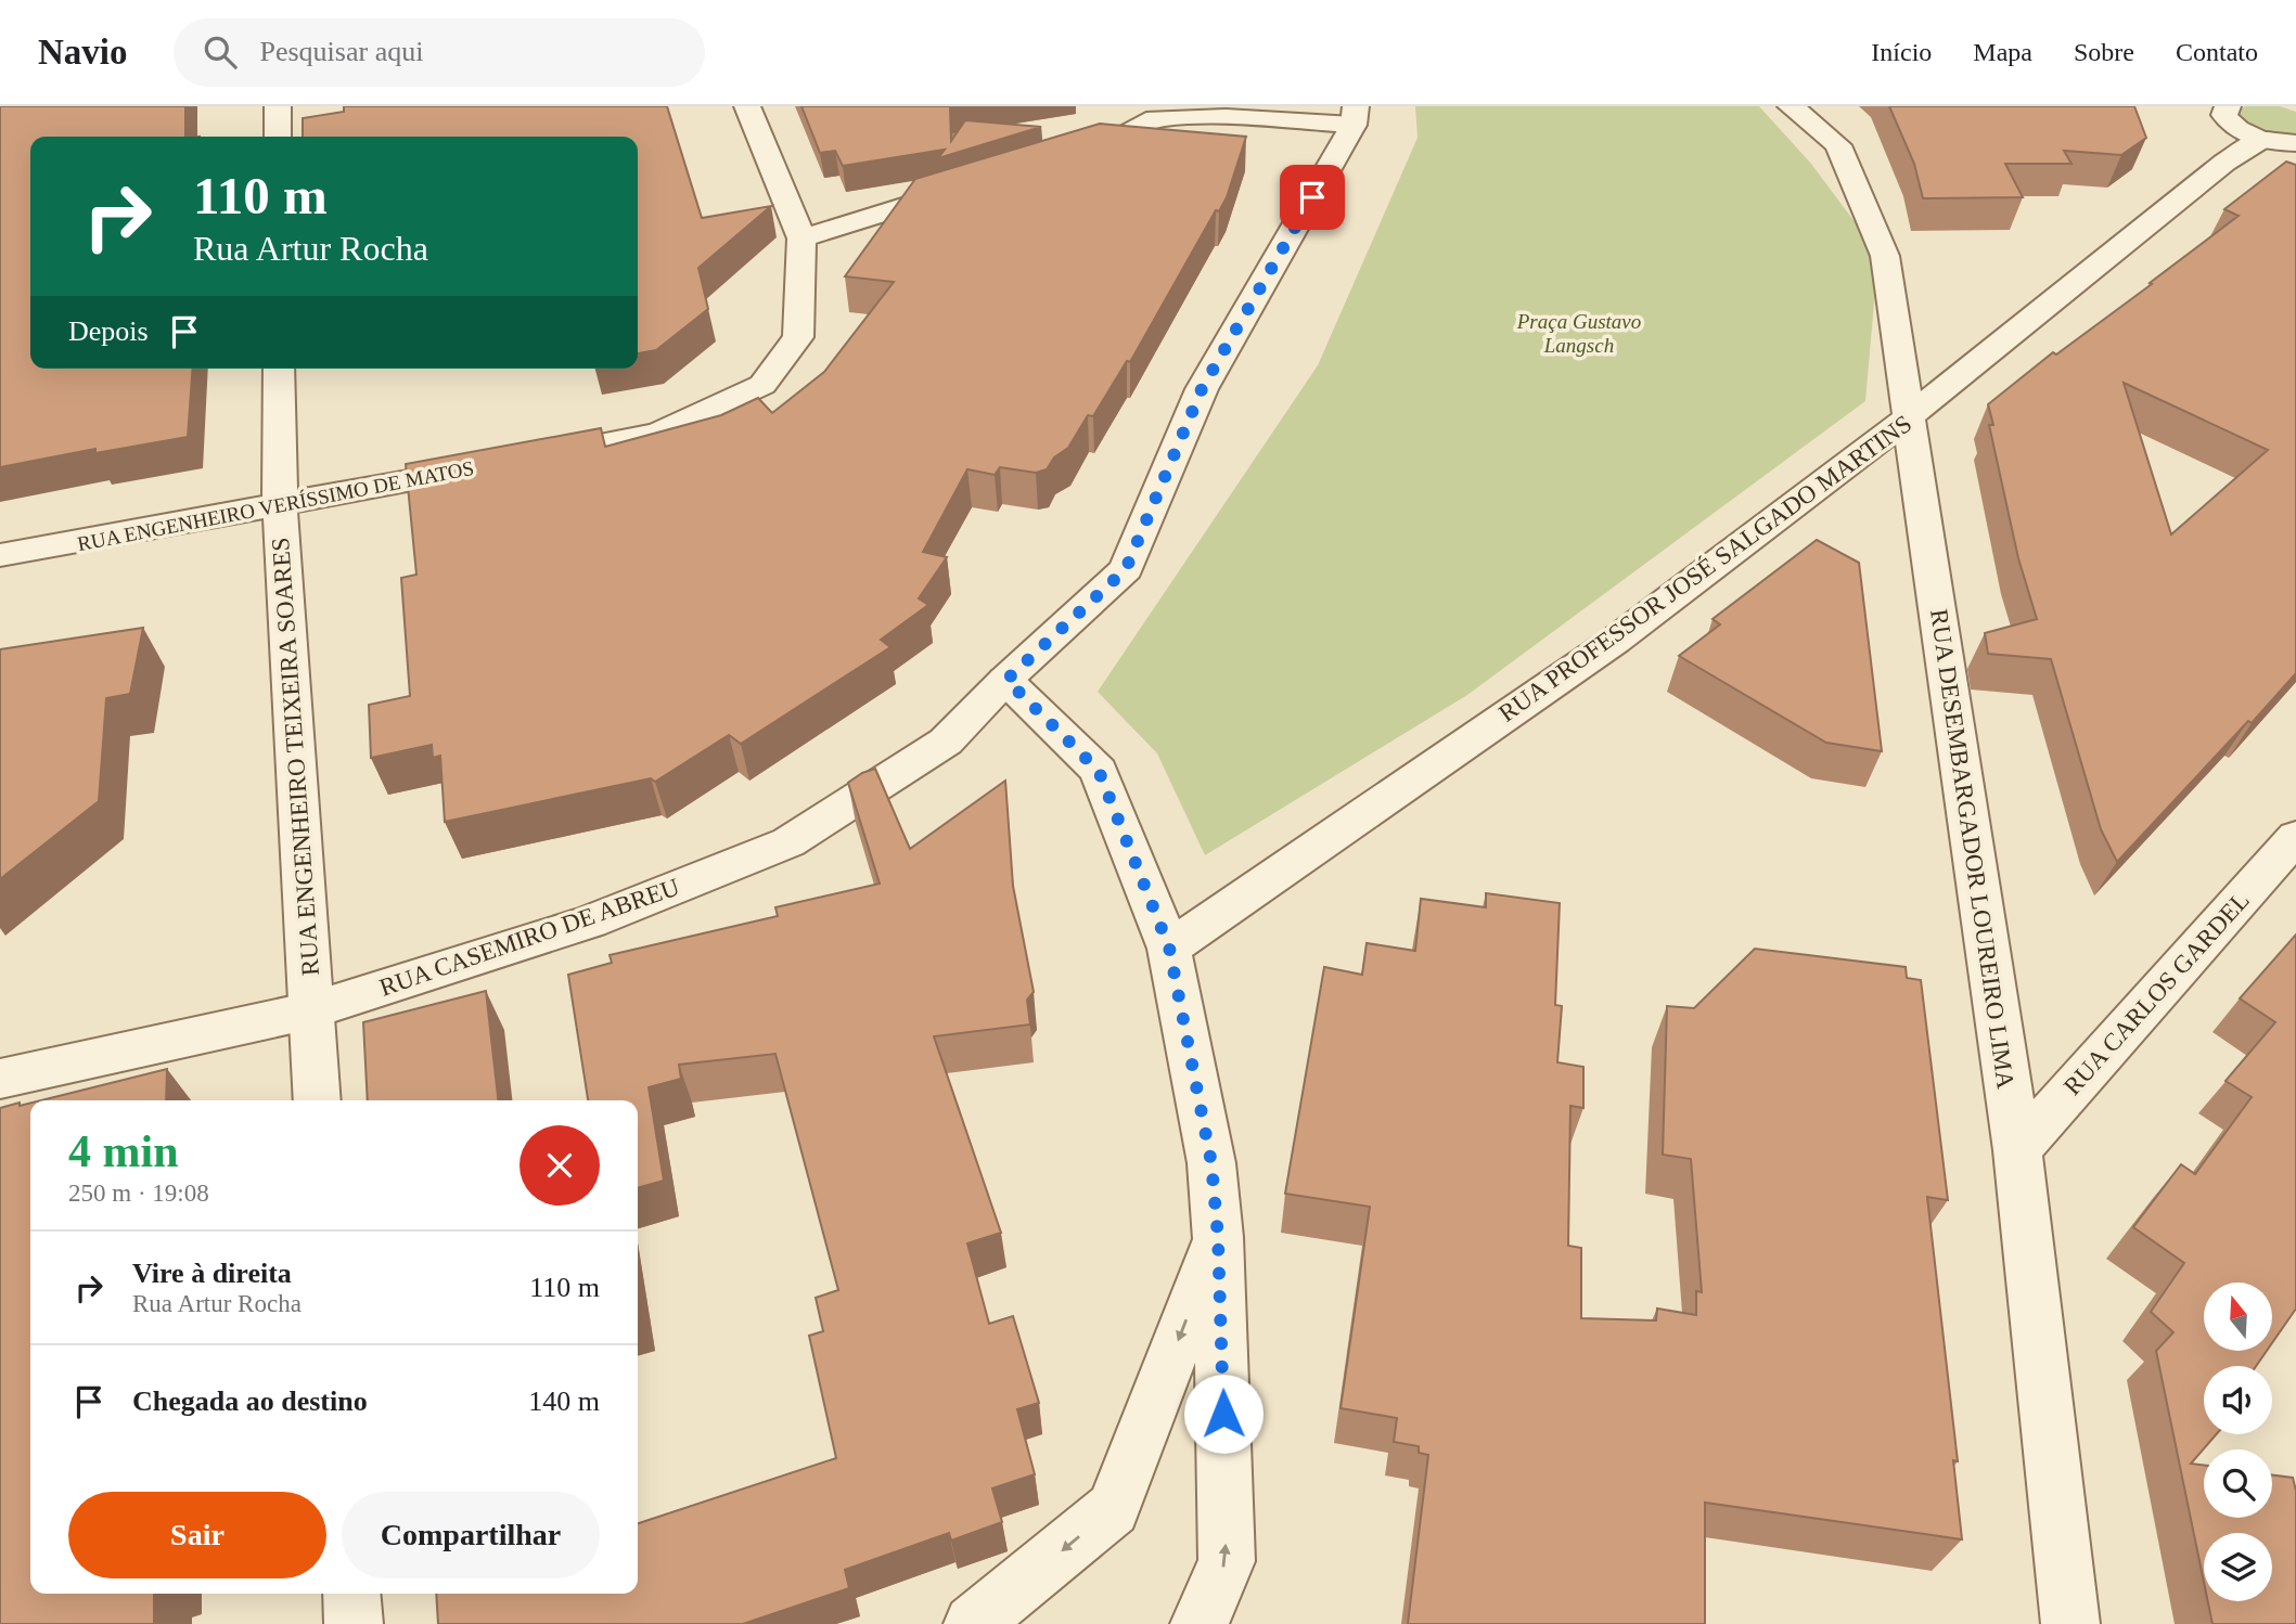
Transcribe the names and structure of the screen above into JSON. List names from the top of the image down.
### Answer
{
  "streets": {
    "street": [
      "RUA ENGENHEIRO VERÍSSIMO DE MATOS",
      "RUA PROFESSOR JOSÉ SALGADO MARTINS",
      "RUA ENGENHEIRO TEIXEIRA SOARES",
      "RUA DESEMBARGADOR LOUREIRO LIMA",
      "RUA CASEMIRO DE ABREU",
      "RUA CARLOS GARDEL"
    ]
  },
  "crossings": [
    ["RUA ENGENHEIRO VERÍSSIMO DE MATOS", "RUA ENGENHEIRO TEIXEIRA SOARES"],
    ["RUA PROFESSOR JOSÉ SALGADO MARTINS", "RUA DESEMBARGADOR LOUREIRO LIMA"],
    ["RUA ENGENHEIRO TEIXEIRA SOARES", "RUA CASEMIRO DE ABREU"],
    ["RUA DESEMBARGADOR LOUREIRO LIMA", "RUA CARLOS GARDEL"]
  ],
  "parks": ["Praça Gustavo Langsch"],
  "north": "top",
  "page": {
    "header": "Navio",
    "search": "Pesquisar aqui",
    "nav": [
      "Início",
      "Mapa",
      "Sobre",
      "Contato"
    ],
    "turn": ["110 m", "Rua Artur Rocha"],
    "then": "Depois",
    "heading": ["4 min", "250 m · 19:08"],
    "list": [
      {
        "name": "Vire à direita",
        "note": "Rua Artur Rocha",
        "value": "110 m"
      },
      {
        "name": "Chegada ao destino",
        "value": "140 m"
      }
    ],
    "buttons": ["Sair", "Compartilhar"]
  }
}
